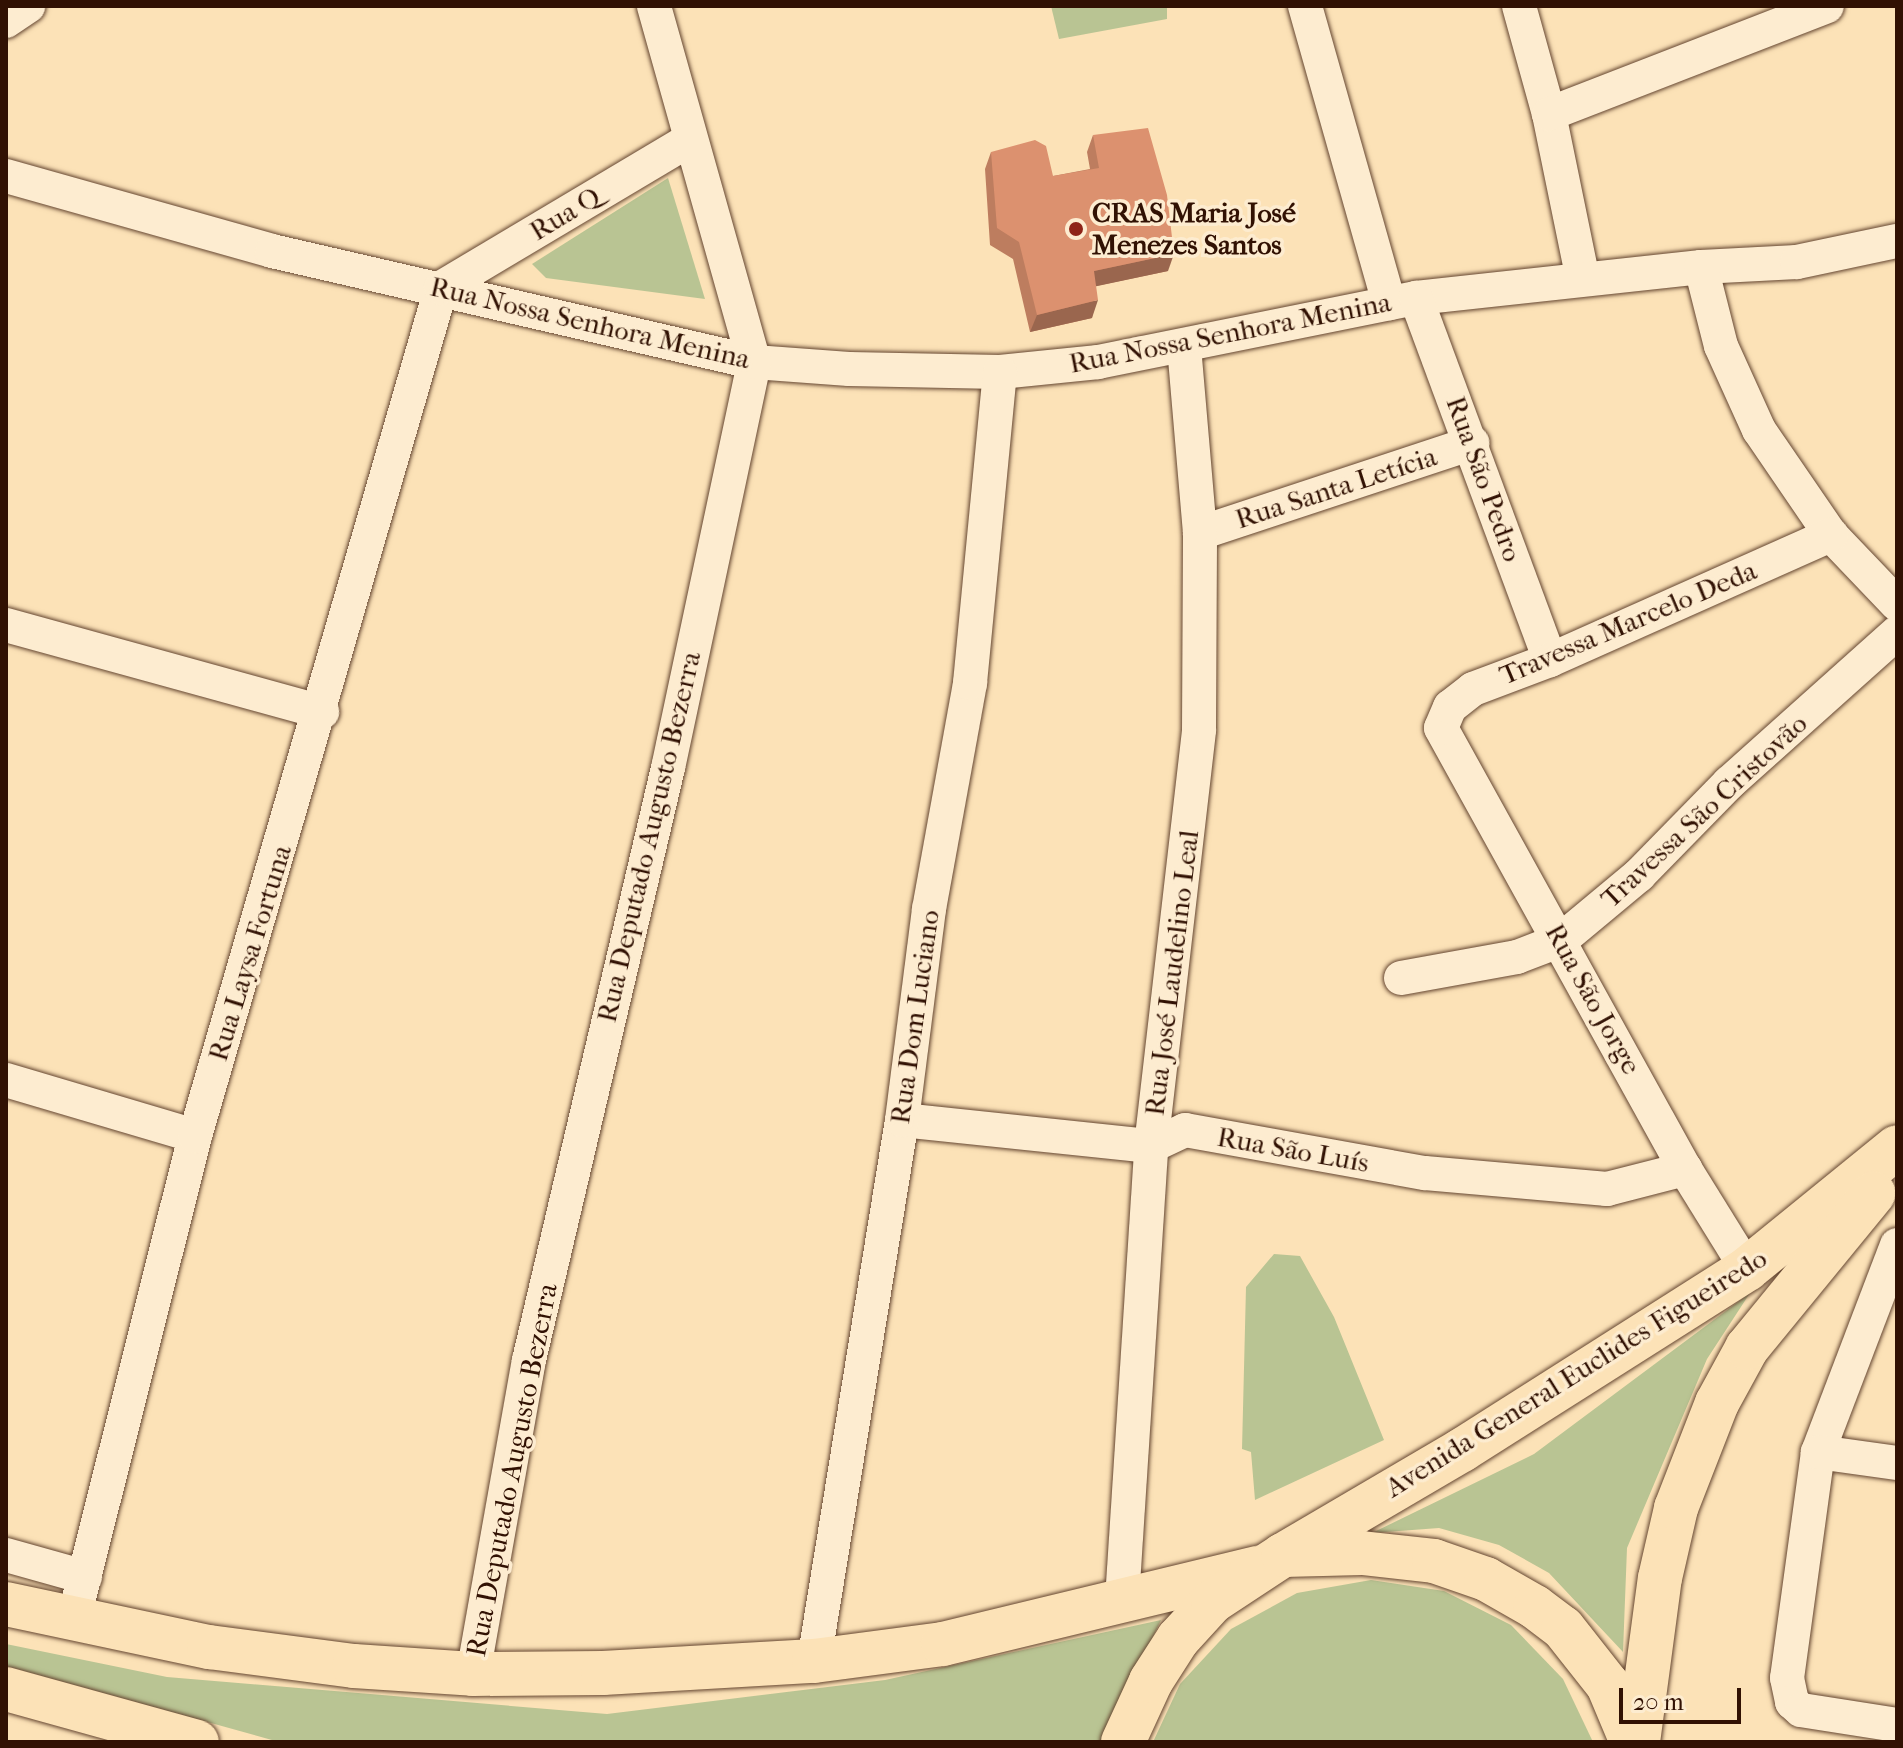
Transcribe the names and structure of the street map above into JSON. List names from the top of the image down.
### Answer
{
  "streets": {
    "main road": ["Avenida General Euclides Figueiredo"],
    "street": [
      "Rua Q",
      "Rua Nossa Senhora Menina",
      "Rua São Pedro",
      "Rua Santa Letícia",
      "Travessa Marcelo Deda",
      "Travessa São Cristovão",
      "Rua Deputado Augusto Bezerra",
      "Rua Laysa Fortuna",
      "Rua José Laudelino Leal",
      "Rua São Jorge",
      "Rua Dom Luciano",
      "Rua São Luís"
    ]
  },
  "crossings": [
    ["Rua Q", "Rua Nossa Senhora Menina"],
    ["Rua Q", "Rua Deputado Augusto Bezerra"],
    ["Rua Q", "Rua Laysa Fortuna"],
    ["Rua Nossa Senhora Menina", "Rua São Pedro"],
    ["Rua Nossa Senhora Menina", "Rua Deputado Augusto Bezerra"],
    ["Rua Nossa Senhora Menina", "Rua Laysa Fortuna"],
    ["Rua Nossa Senhora Menina", "Rua José Laudelino Leal"],
    ["Rua Nossa Senhora Menina", "Rua Dom Luciano"],
    ["Rua São Pedro", "Rua Santa Letícia"],
    ["Rua São Pedro", "Travessa Marcelo Deda"],
    ["Rua Santa Letícia", "Rua José Laudelino Leal"],
    ["Travessa Marcelo Deda", "Rua São Jorge"],
    ["Travessa São Cristovão", "Rua São Jorge"],
    ["Rua Deputado Augusto Bezerra", "Avenida General Euclides Figueiredo"],
    ["Rua Laysa Fortuna", "Avenida General Euclides Figueiredo"],
    ["Rua José Laudelino Leal", "Rua São Luís"],
    ["Rua José Laudelino Leal", "Avenida General Euclides Figueiredo"],
    ["Rua São Jorge", "Rua São Luís"],
    ["Rua São Jorge", "Avenida General Euclides Figueiredo"],
    ["Rua Dom Luciano", "Rua São Luís"],
    ["Rua Dom Luciano", "Avenida General Euclides Figueiredo"]
  ],
  "places": ["CRAS Maria José Menezes Santos"],
  "scale_bar": "20 m"
}
